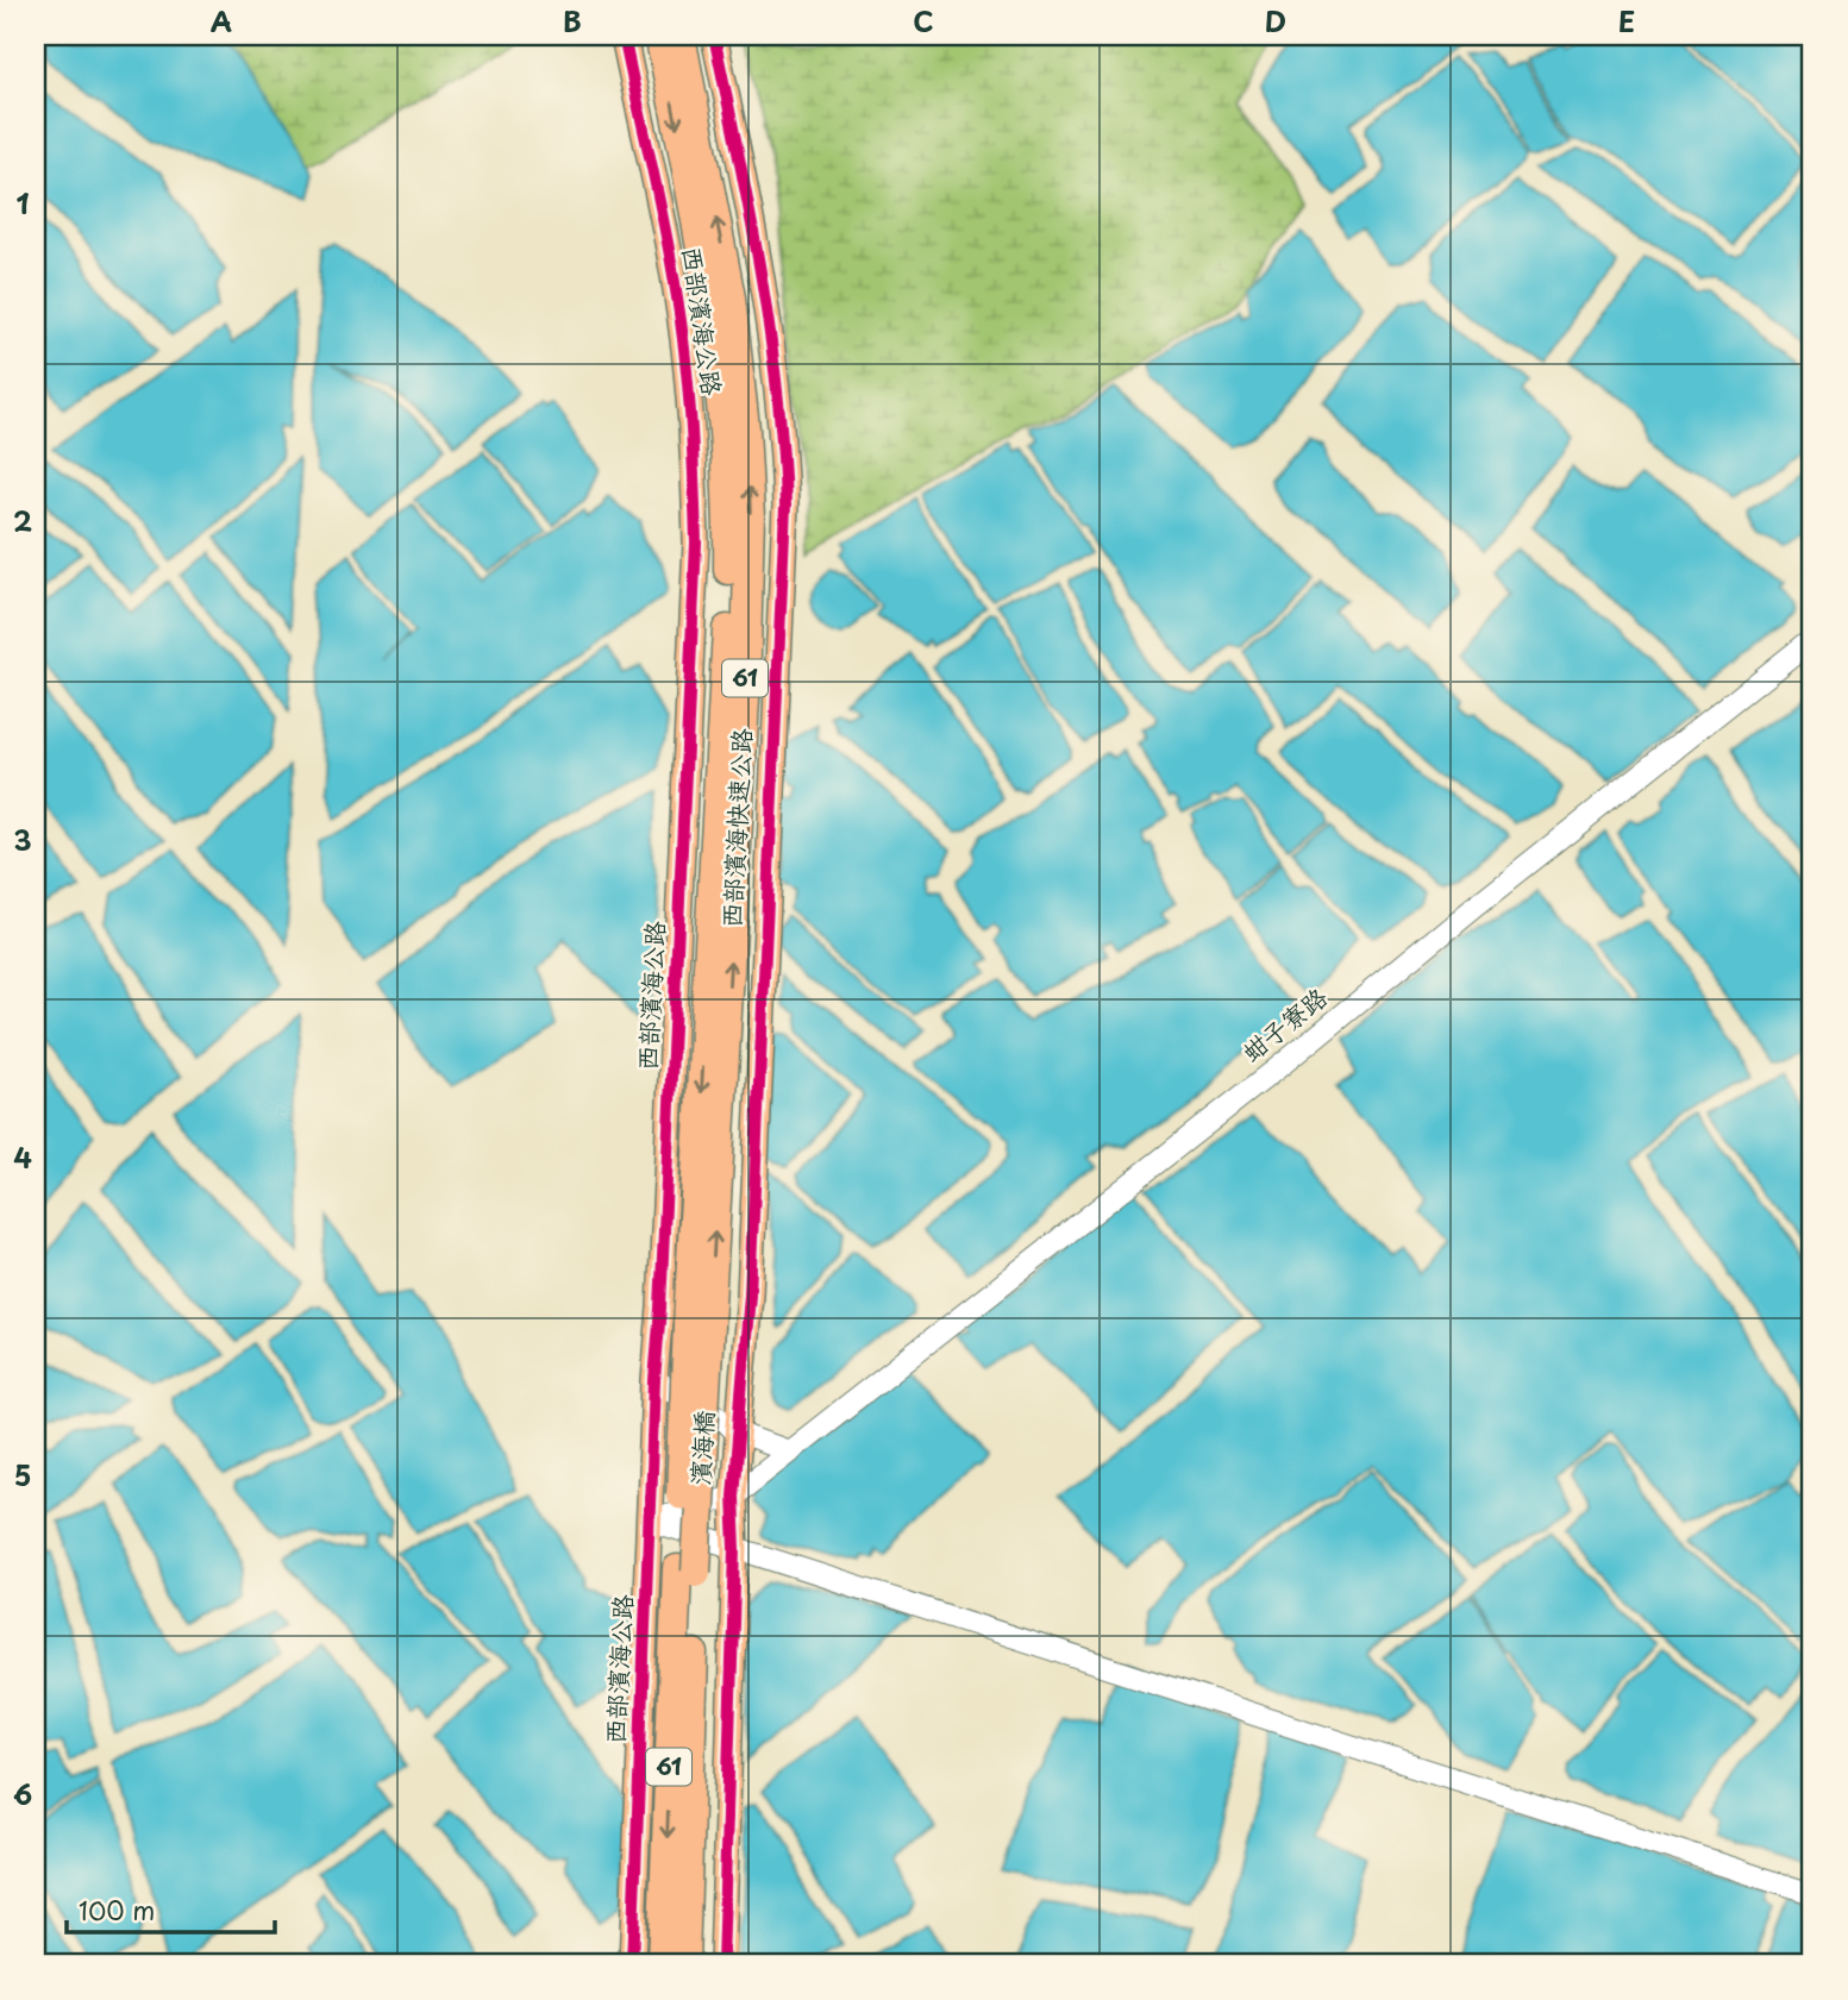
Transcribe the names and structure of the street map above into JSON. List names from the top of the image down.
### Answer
{
  "streets": {
    "highway": ["61", "西部濱海快速公路", "濱海橋"],
    "main road": ["西部濱海公路"],
    "street": ["蚶子寮路"]
  },
  "crossings": [
    ["61", "濱海橋"],
    ["西部濱海快速公路", "濱海橋"]
  ],
  "scale_bar": "100 m",
  "grid": {
    "columns": [
      "A",
      "B",
      "C",
      "D",
      "E"
    ],
    "rows": [
      "1",
      "2",
      "3",
      "4",
      "5",
      "6"
    ]
  }
}
